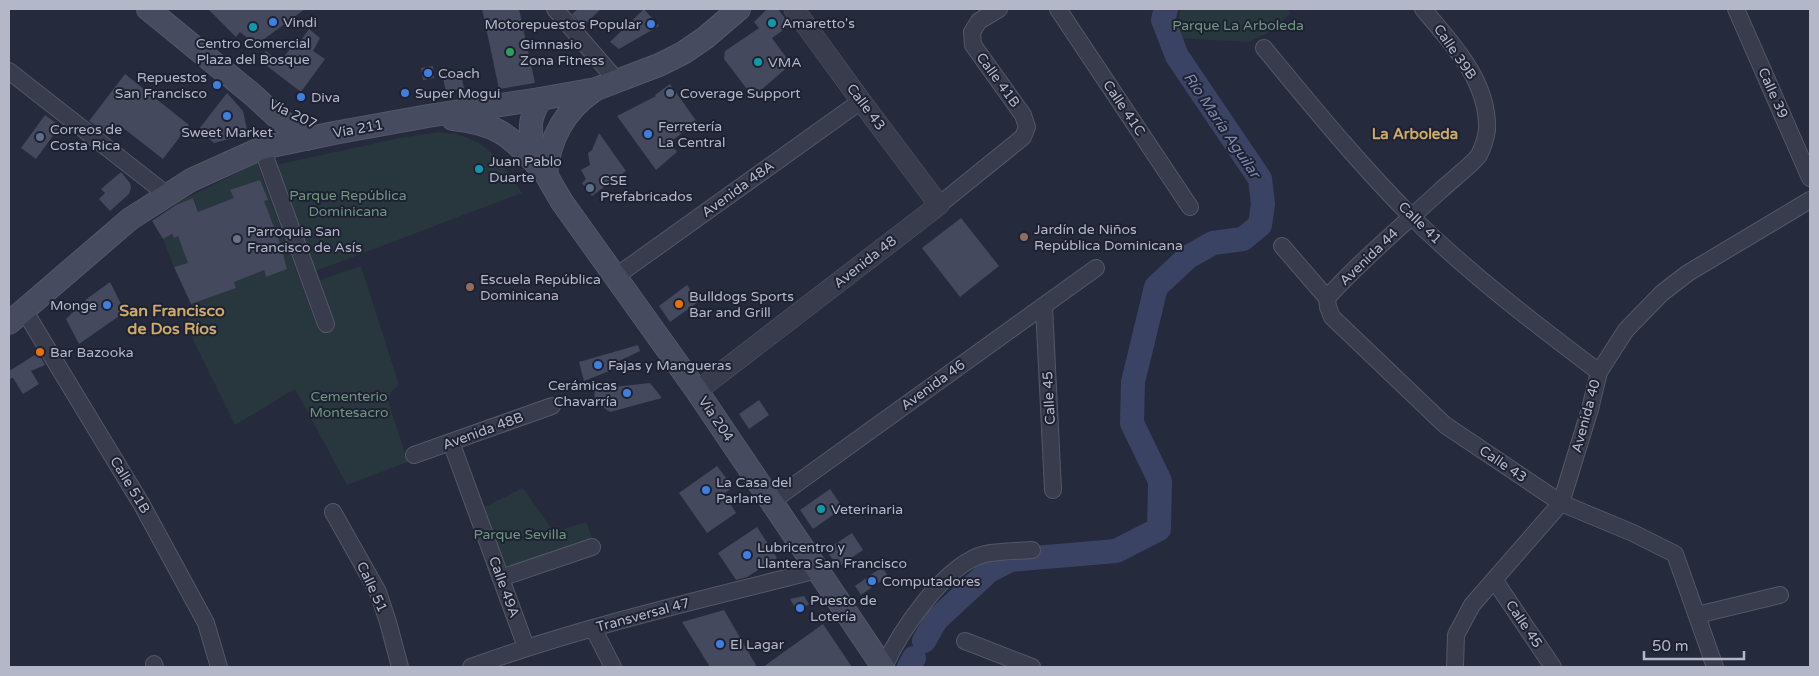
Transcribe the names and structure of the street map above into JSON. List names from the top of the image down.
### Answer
{
  "streets": {
    "main road": ["Vía 207", "Vía 211", "Vía 204"],
    "street": [
      "Calle 39B",
      "Calle 41B",
      "Calle 39",
      "Calle 43",
      "Calle 41C",
      "Avenida 48A",
      "Calle 41",
      "Avenida 44",
      "Avenida 48",
      "Avenida 46",
      "Calle 45",
      "Avenida 40",
      "Avenida 48B",
      "Calle 51B",
      "Calle 51",
      "Calle 49A",
      "Transversal 47"
    ]
  },
  "crossings": [
    ["Calle 39B", "Avenida 44"],
    ["Calle 41B", "Avenida 48"],
    ["Calle 43", "Avenida 48A"],
    ["Calle 43", "Avenida 44"],
    ["Calle 43", "Avenida 48"],
    ["Calle 43", "Avenida 40"],
    ["Vía 207", "Vía 211"],
    ["Vía 211", "Vía 204"],
    ["Vía 211", "Calle 51B"],
    ["Avenida 48A", "Vía 204"],
    ["Calle 41", "Avenida 44"],
    ["Calle 41", "Avenida 40"],
    ["Avenida 48", "Vía 204"],
    ["Avenida 46", "Calle 45"],
    ["Avenida 46", "Vía 204"],
    ["Calle 45", "Avenida 40"],
    ["Vía 204", "Transversal 47"],
    ["Avenida 48B", "Calle 49A"],
    ["Calle 49A", "Transversal 47"]
  ],
  "districts": ["La Arboleda", "San Francisco de Dos Ríos"],
  "water": ["Río María Aguilar"],
  "parks": [
    "Parque La Arboleda",
    "Parque República Dominicana",
    "Cementerio Montesacro",
    "Parque Sevilla"
  ],
  "places": [
    "Vindi",
    "Amaretto's",
    "Motorepuestos Popular",
    "Centro Comercial Plaza del Bosque",
    "Gimnasio Zona Fitness",
    "VMA",
    "Coach",
    "Repuestos San Francisco",
    "Super Mogui",
    "Coverage Support",
    "Diva",
    "Sweet Market",
    "Ferretería La Central",
    "Correos de Costa Rica",
    "Juan Pablo Duarte",
    "CSE Prefabricados",
    "Jardín de Niños República Dominicana",
    "Parroquia San Francisco de Asís",
    "Escuela República Dominicana",
    "Bulldogs Sports Bar and Grill",
    "Monge",
    "Bar Bazooka",
    "Fajas y Mangueras",
    "Cerámicas Chavarría",
    "La Casa del Parlante",
    "Veterinaria",
    "Lubricentro y Llantera San Francisco",
    "Computadores",
    "Puesto de Lotería",
    "El Lagar"
  ],
  "scale_bar": "50 m"
}
